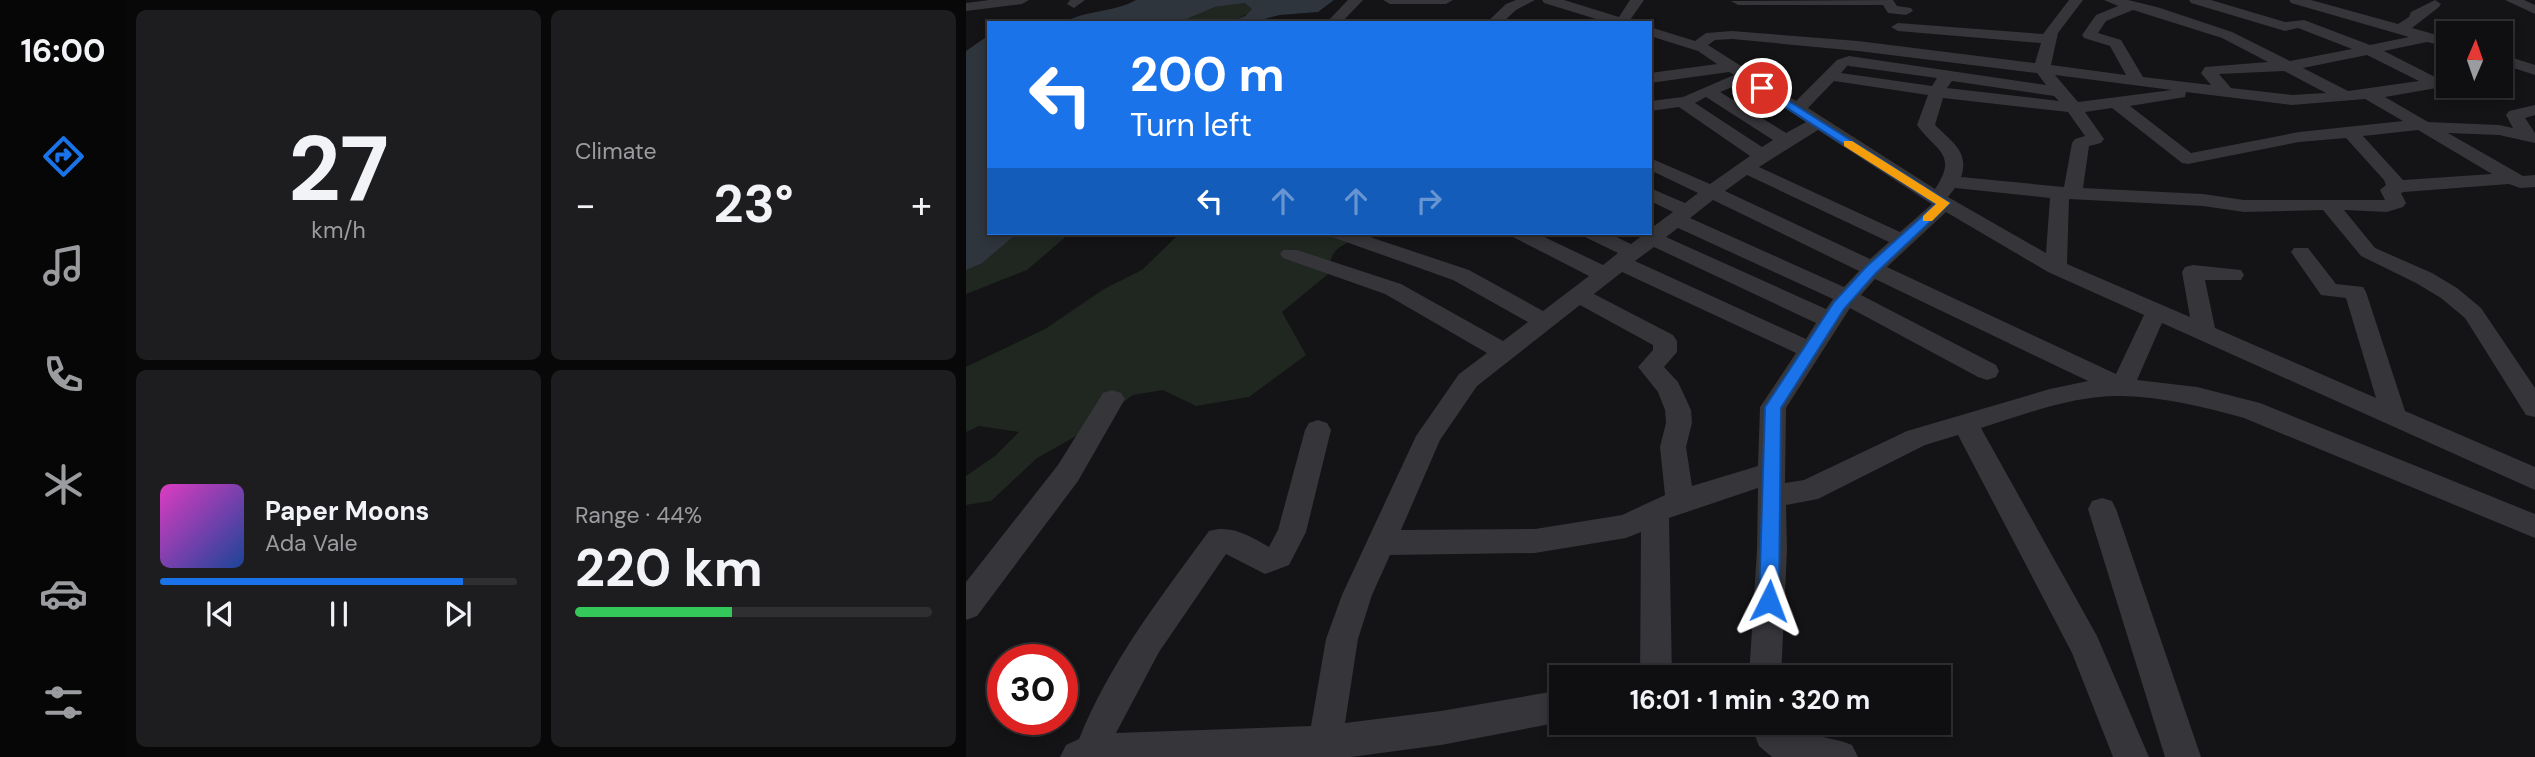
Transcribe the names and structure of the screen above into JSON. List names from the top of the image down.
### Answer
{
  "north": "top",
  "page": {
    "tabs": "16:00",
    "tile": [
      ["27", "km/h"],
      "Climate",
      ["Range · 44%", "220 km"]
    ],
    "turn": ["200 m", "Turn left"],
    "heat": ["−", "23°", "+"],
    "song": ["Paper Moons", "Ada Vale"],
    "limit": "30",
    "trip": "16:01 · 1 min · 320 m"
  }
}
